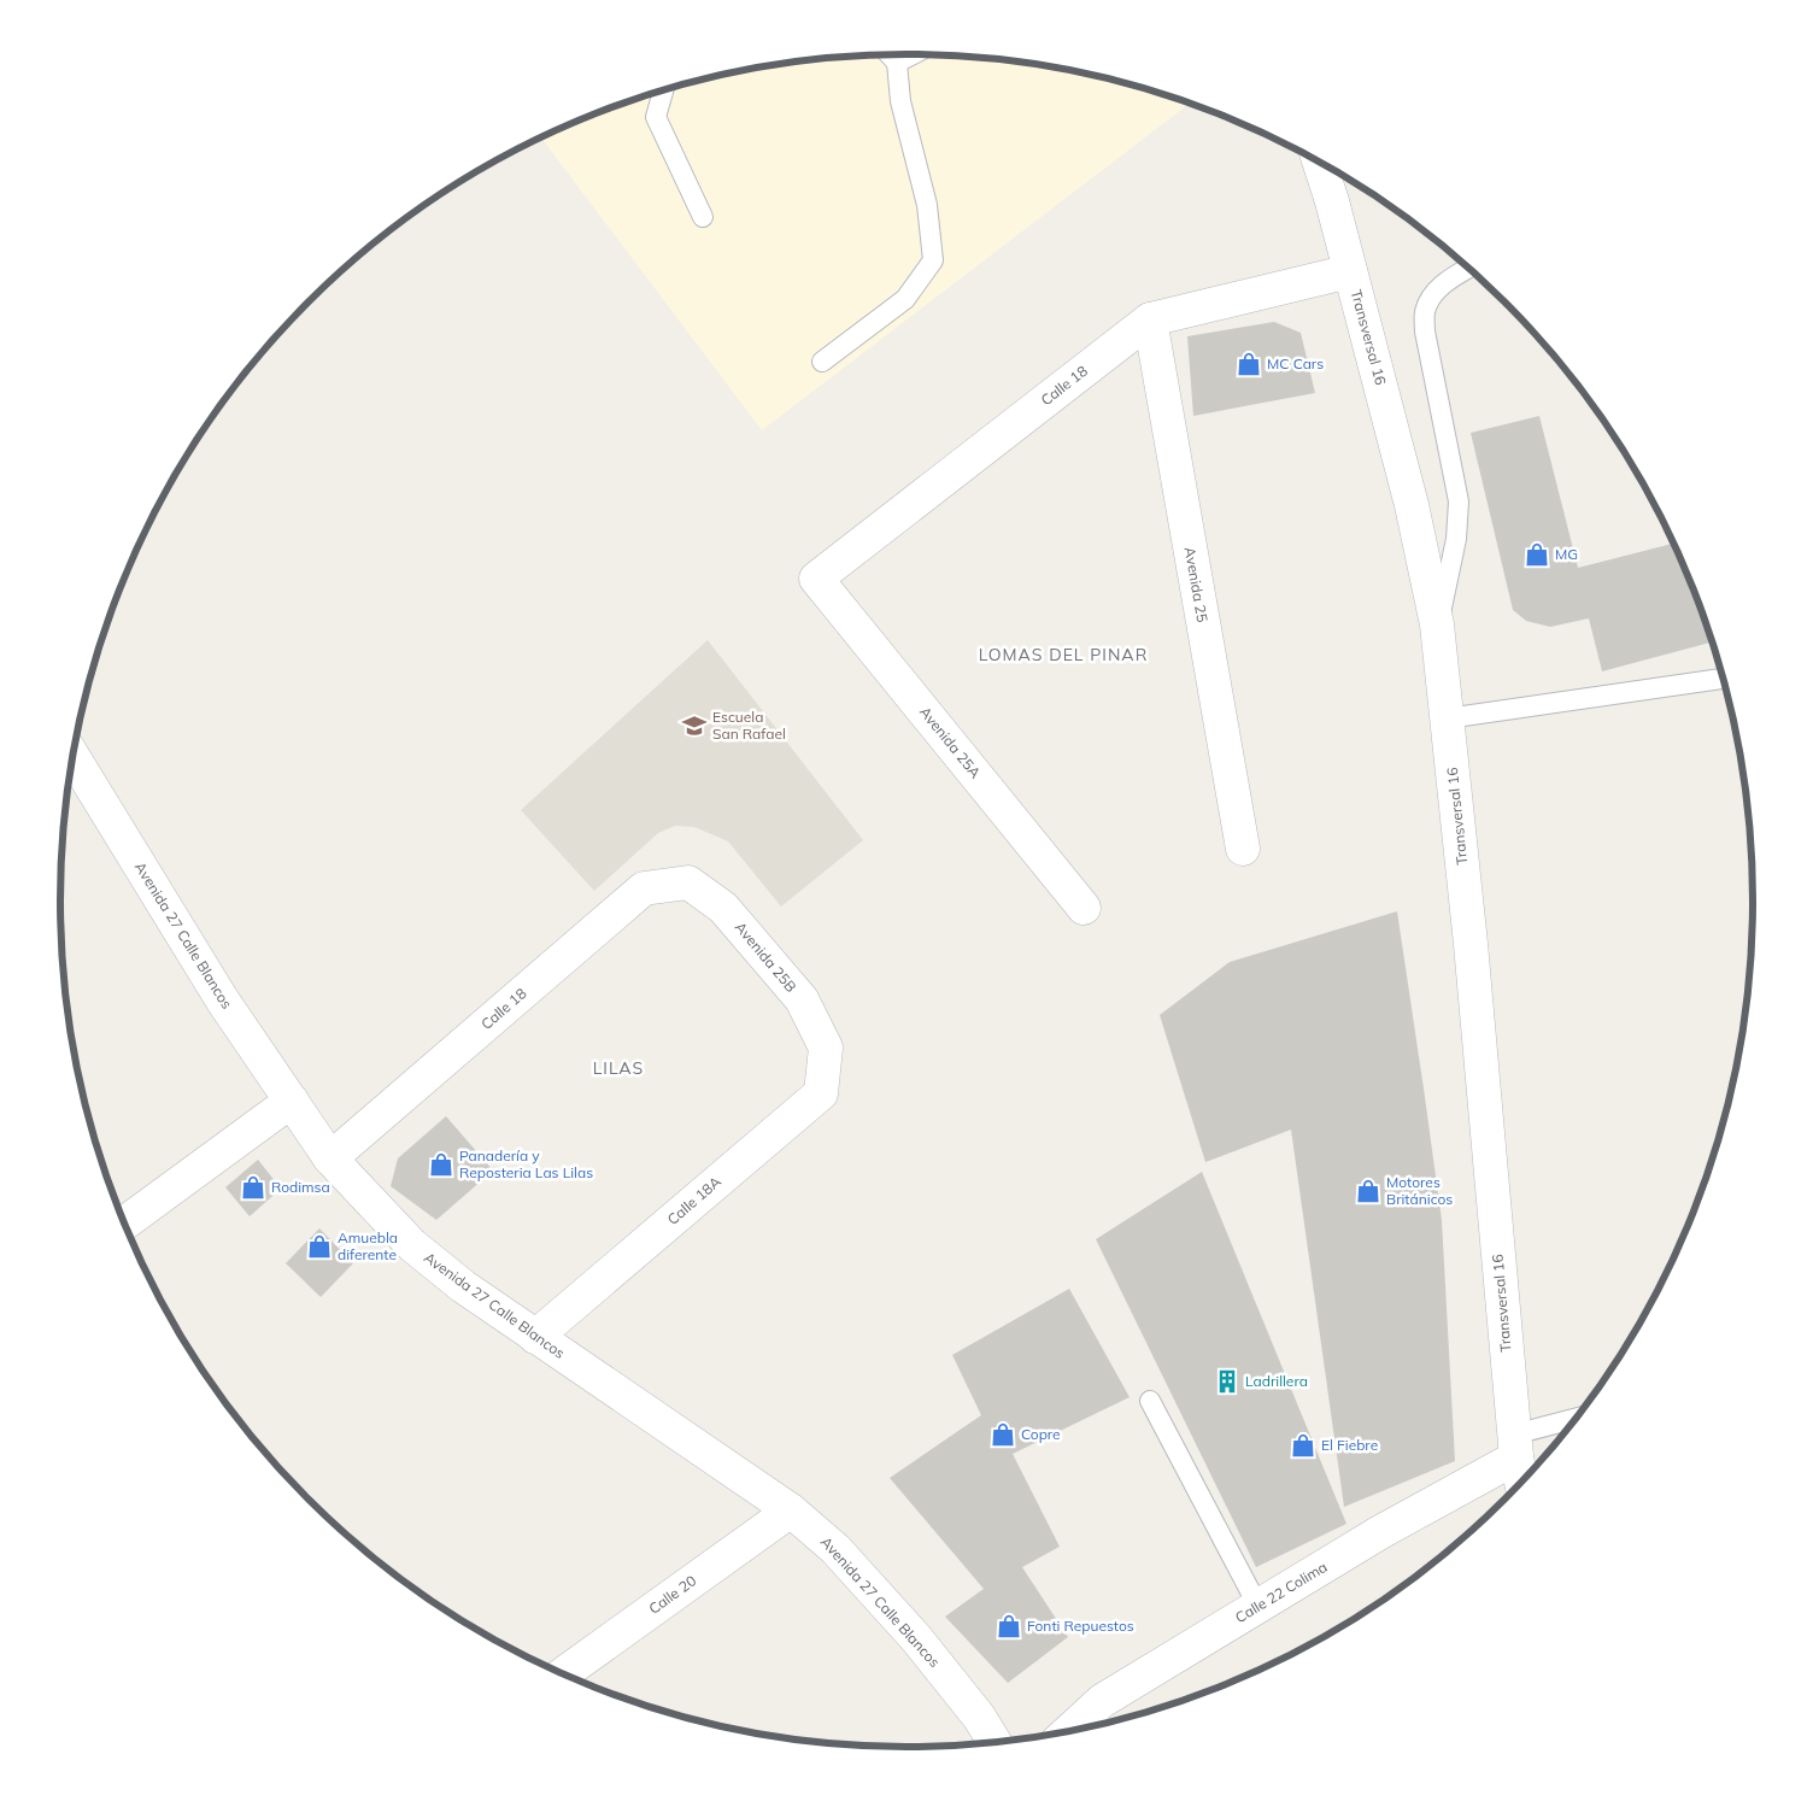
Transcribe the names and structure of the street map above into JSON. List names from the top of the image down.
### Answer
{
  "streets": {
    "main road": [
      "Transversal 16",
      "Calle 18",
      "Avenida 25",
      "Avenida 25A",
      "Avenida 27 Calle Blancos",
      "Avenida 25B",
      "Calle 18A",
      "Calle 22 Colima",
      "Calle 20"
    ]
  },
  "crossings": [
    ["Transversal 16", "Calle 18"],
    ["Transversal 16", "Calle 22 Colima"],
    ["Calle 18", "Avenida 25"],
    ["Calle 18", "Avenida 25A"],
    ["Calle 18", "Avenida 27 Calle Blancos"],
    ["Calle 18", "Avenida 25B"],
    ["Avenida 27 Calle Blancos", "Calle 18A"],
    ["Avenida 27 Calle Blancos", "Calle 20"],
    ["Avenida 25B", "Calle 18A"]
  ],
  "districts": ["LOMAS DEL PINAR", "LILAS"],
  "places": {
    "shop": [
      "MC Cars",
      "MG",
      "Panadería y Reposteria Las Lilas",
      "Rodimsa",
      "Motores Británicos",
      "Amuebla diferente",
      "Copre",
      "El Fiebre",
      "Fonti Repuestos"
    ],
    "school or university": ["Escuela San Rafael"],
    "building": ["Ladrillera"]
  }
}
